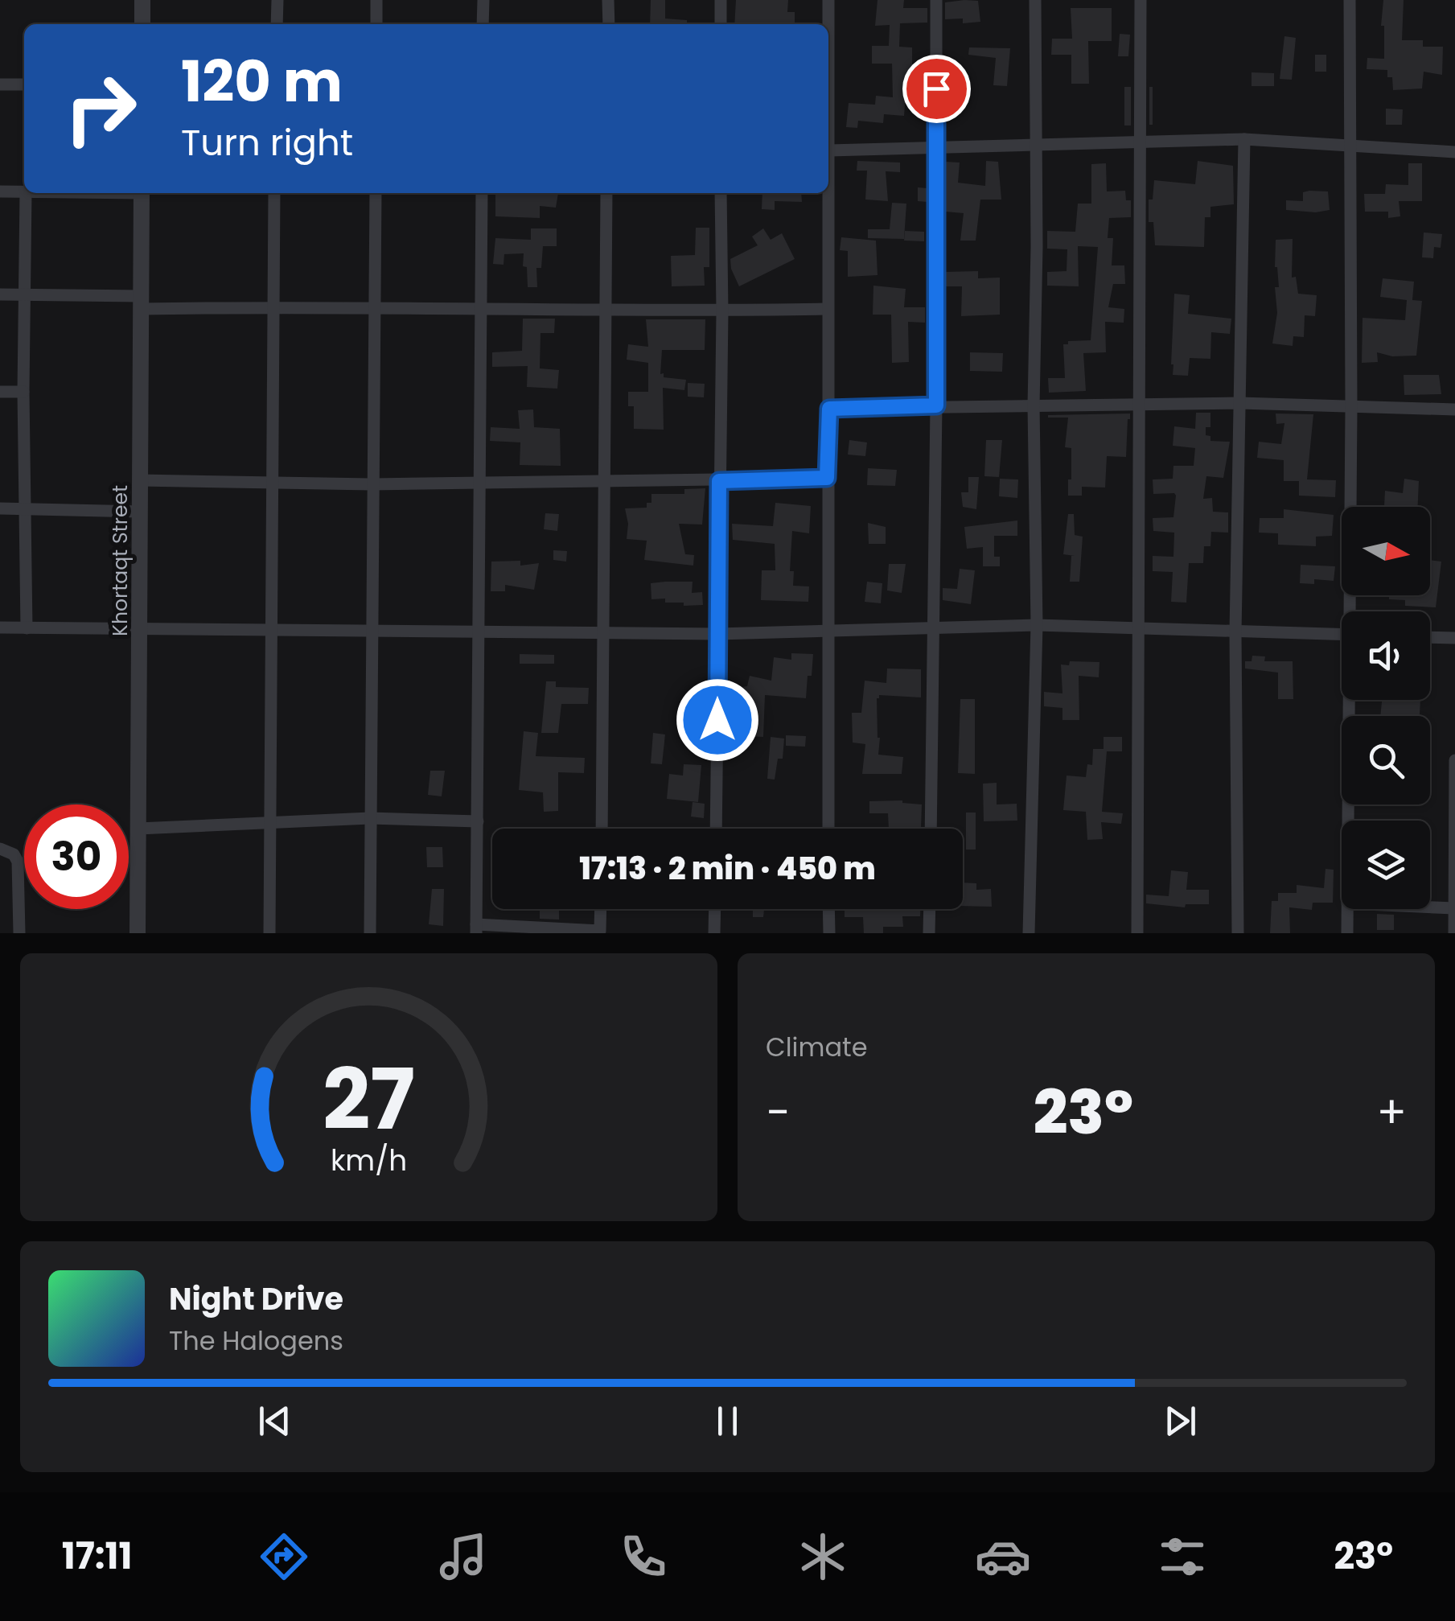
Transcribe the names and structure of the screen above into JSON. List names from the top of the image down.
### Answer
{
  "streets": {
    "street": ["Khortaqt Street"]
  },
  "north": "right",
  "page": {
    "turn": ["120 m", "Turn right"],
    "limit": "30",
    "trip": "17:13 · 2 min · 450 m",
    "tile": "Climate",
    "heat": ["−", "23°", "+"],
    "song": ["Night Drive", "The Halogens"],
    "tabs": ["17:11", "23°"],
    "gauge": ["27", "km/h"]
  }
}
